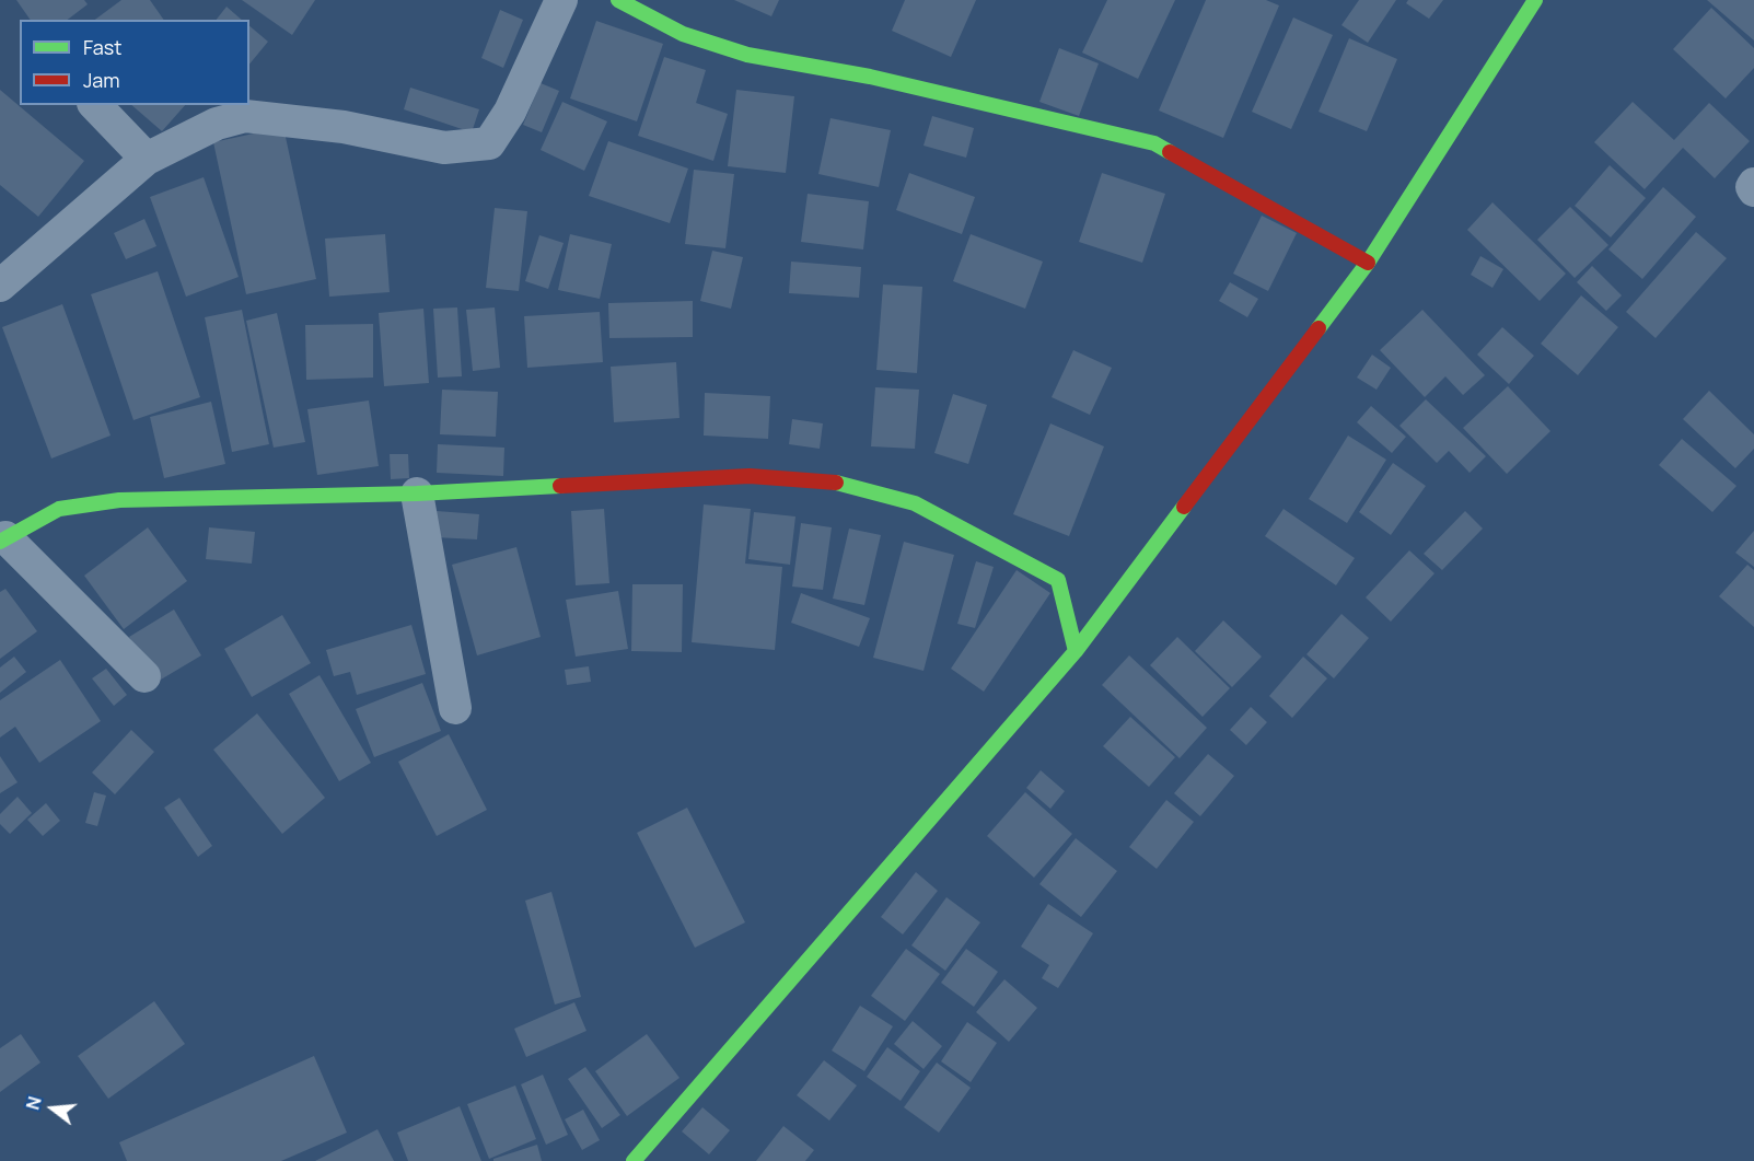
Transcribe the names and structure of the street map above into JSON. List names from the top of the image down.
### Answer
{
  "legend": ["Fast", "Jam"],
  "north": "left"
}
